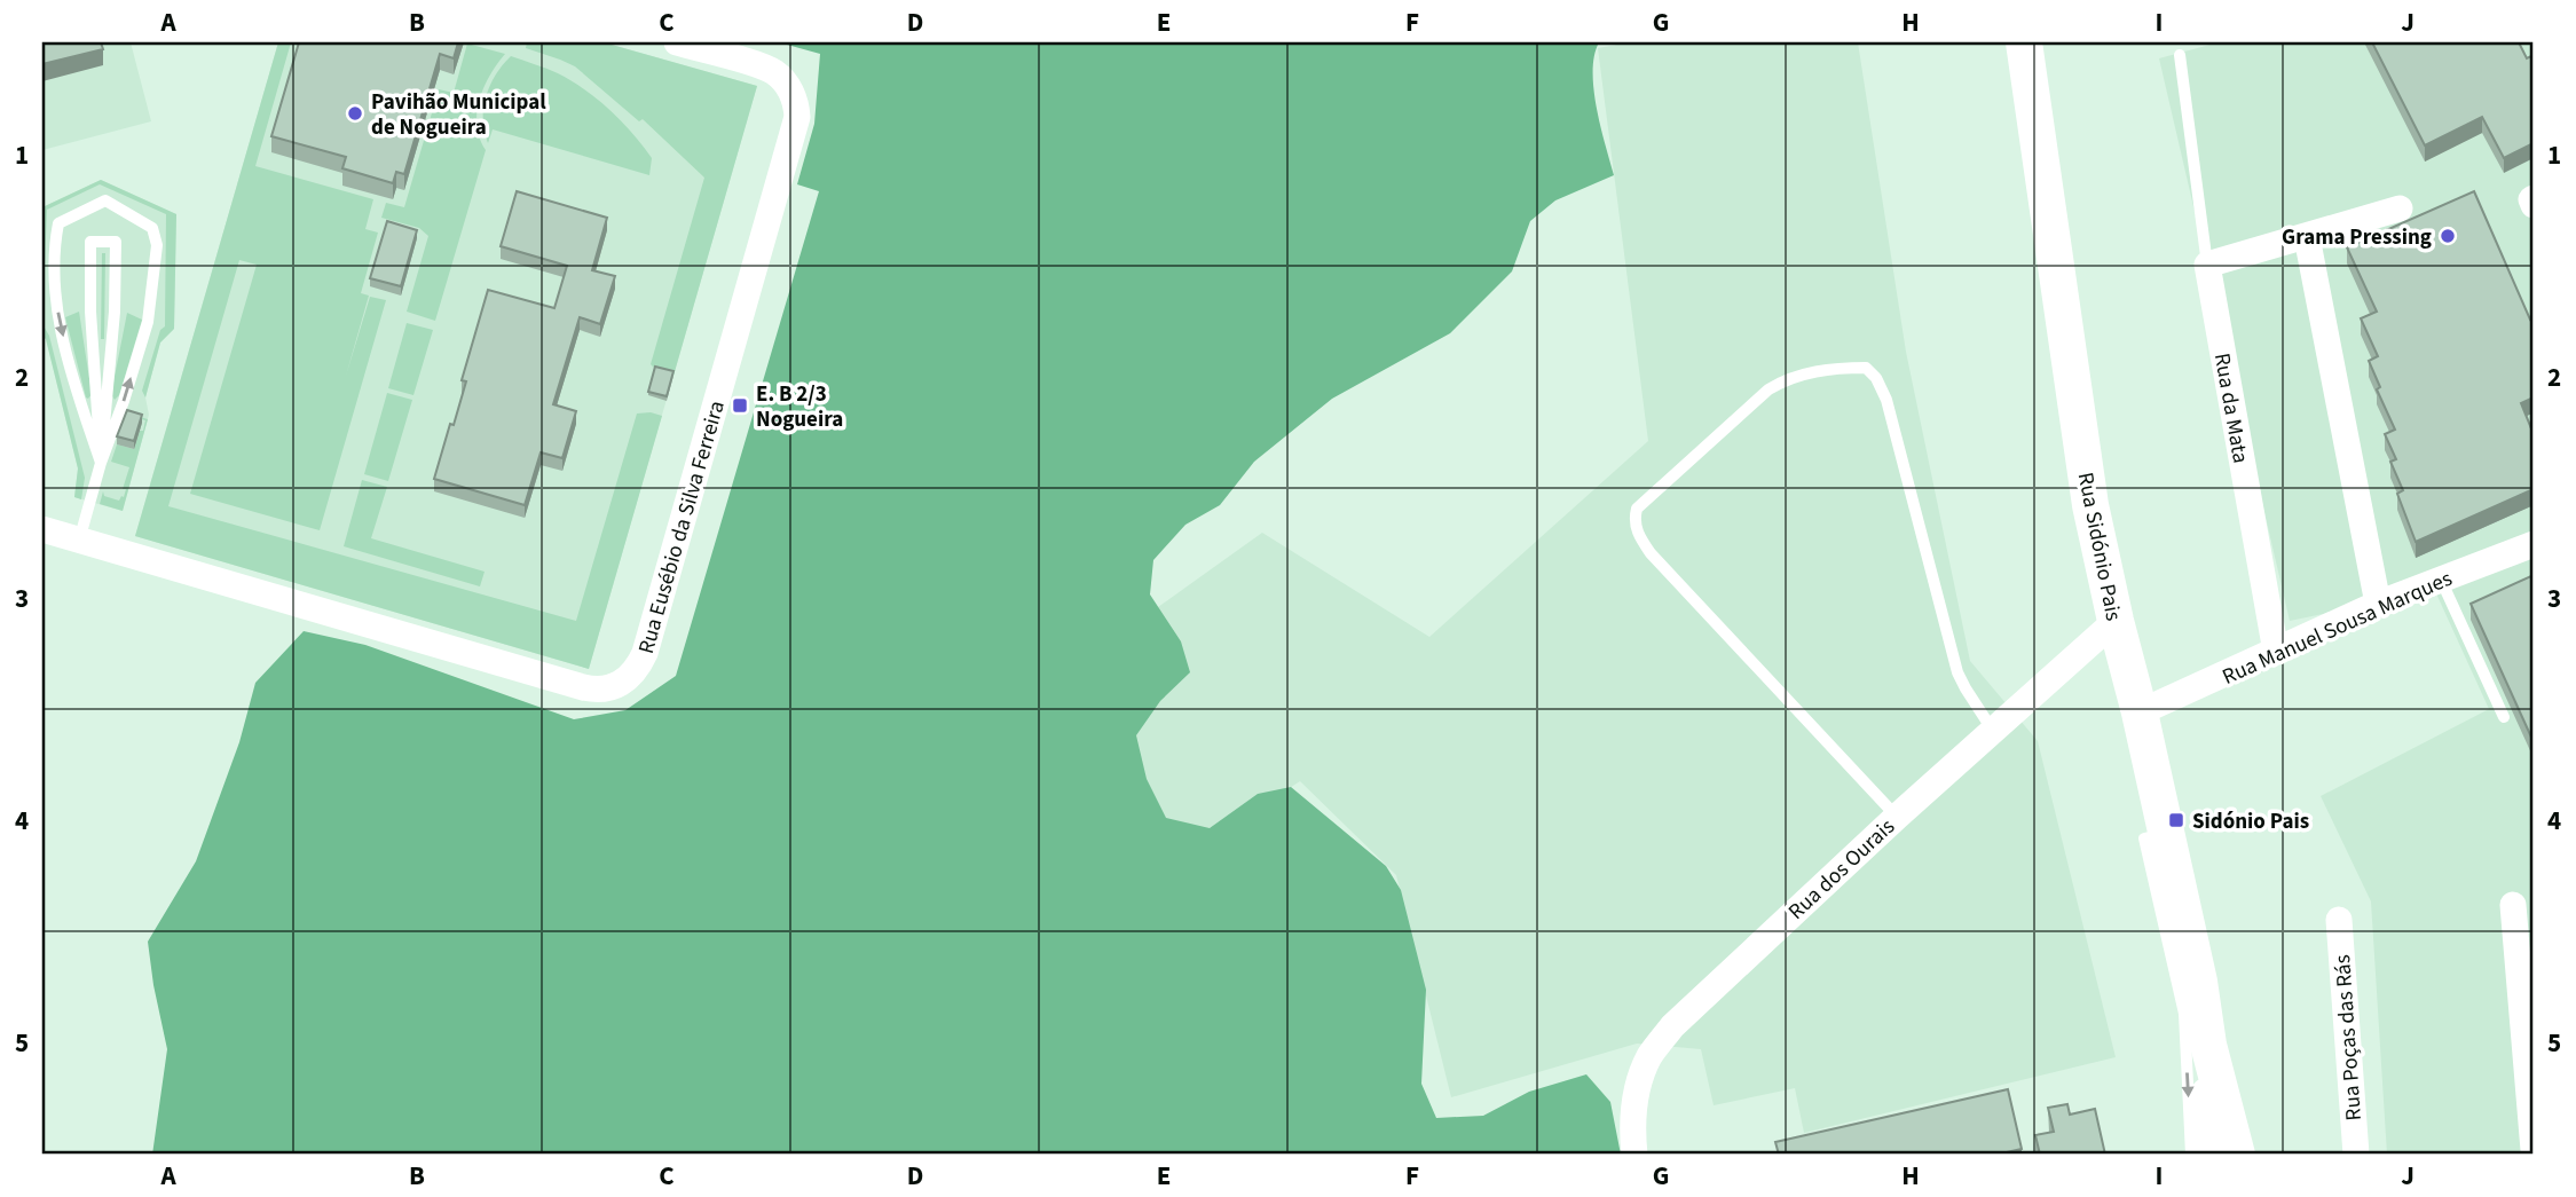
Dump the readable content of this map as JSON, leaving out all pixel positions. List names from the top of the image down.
{
  "streets": {
    "main road": ["Rua Sidónio Pais"],
    "street": [
      "Rua da Mata",
      "Rua Eusébio da Silva Ferreira",
      "Rua Manuel Sousa Marques",
      "Rua dos Ourais",
      "Rua Poças das Rás"
    ]
  },
  "crossings": [
    ["Rua da Mata", "Rua Manuel Sousa Marques"],
    ["Rua Sidónio Pais", "Rua Manuel Sousa Marques"],
    ["Rua Sidónio Pais", "Rua dos Ourais"]
  ],
  "places": {
    "other": ["Pavihão Municipal de Nogueira", "Grama Pressing"],
    "transit": ["E. B 2/3 Nogueira", "Sidónio Pais"]
  },
  "grid": {
    "columns": [
      "A",
      "B",
      "C",
      "D",
      "E",
      "F",
      "G",
      "H",
      "I",
      "J"
    ],
    "rows": [
      "1",
      "2",
      "3",
      "4",
      "5"
    ]
  }
}
